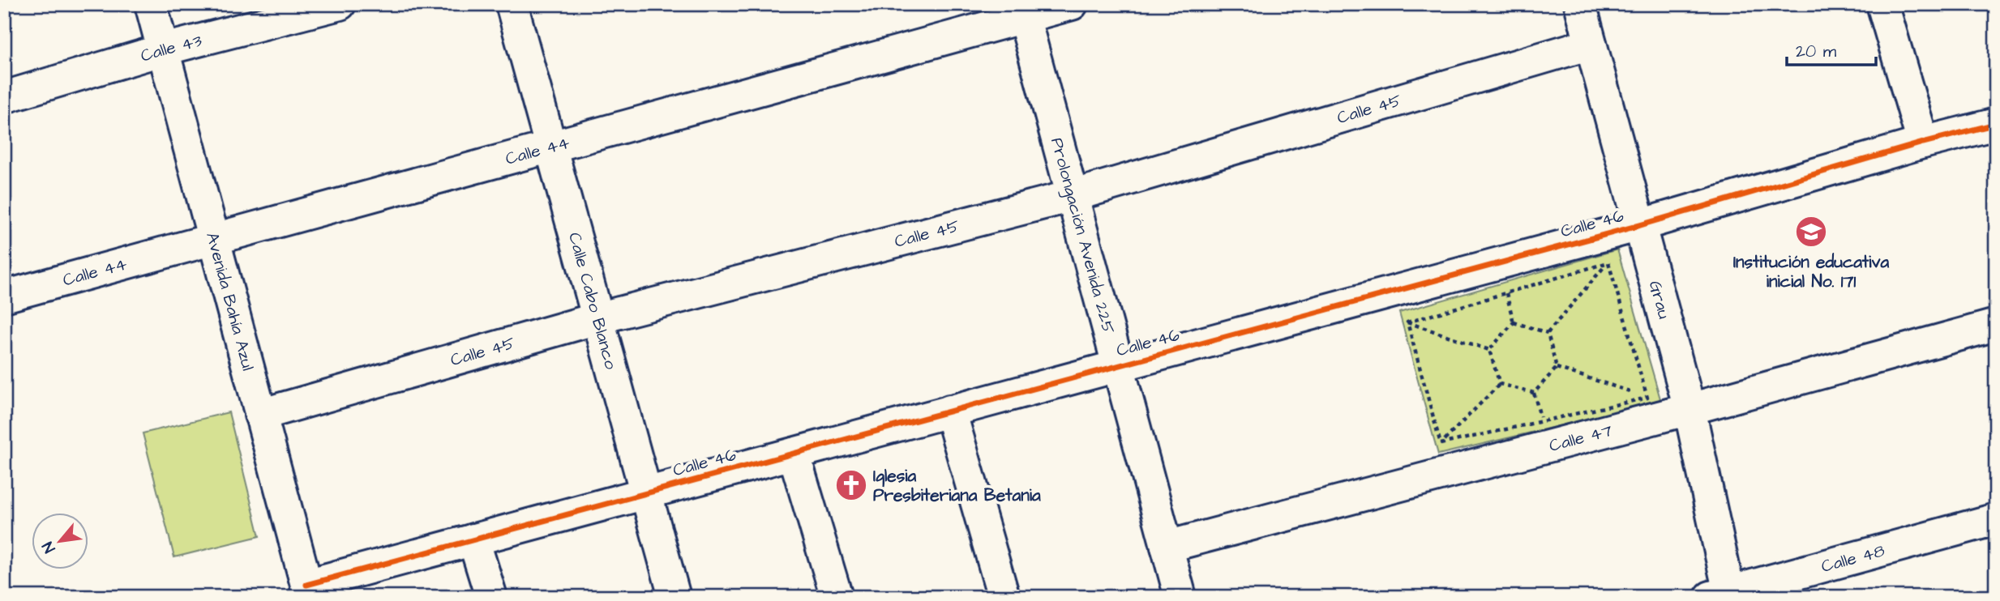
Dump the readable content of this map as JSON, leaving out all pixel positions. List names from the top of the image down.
{
  "streets": {
    "street": [
      "Calle 43",
      "Calle 45",
      "Calle 44",
      "Calle 46",
      "Prolongación Avenida 225",
      "Grau",
      "Avenida Bahía Azul",
      "Calle Cabo Blanco",
      "Calle 47",
      "Calle 48"
    ]
  },
  "crossings": [
    ["Calle 43", "Avenida Bahía Azul"],
    ["Calle 45", "Prolongación Avenida 225"],
    ["Calle 45", "Grau"],
    ["Calle 45", "Avenida Bahía Azul"],
    ["Calle 45", "Calle Cabo Blanco"],
    ["Calle 44", "Prolongación Avenida 225"],
    ["Calle 44", "Avenida Bahía Azul"],
    ["Calle 44", "Calle Cabo Blanco"],
    ["Calle 46", "Prolongación Avenida 225"],
    ["Calle 46", "Grau"],
    ["Calle 46", "Avenida Bahía Azul"],
    ["Calle 46", "Calle Cabo Blanco"],
    ["Prolongación Avenida 225", "Calle 47"],
    ["Grau", "Calle 47"],
    ["Grau", "Calle 48"]
  ],
  "places": {
    "school or university": ["Institución educativa inicial No. 171"],
    "church": ["Iglesia Presbiteriana Betania"]
  },
  "scale_bar": "20 m",
  "north": "bottom left"
}
